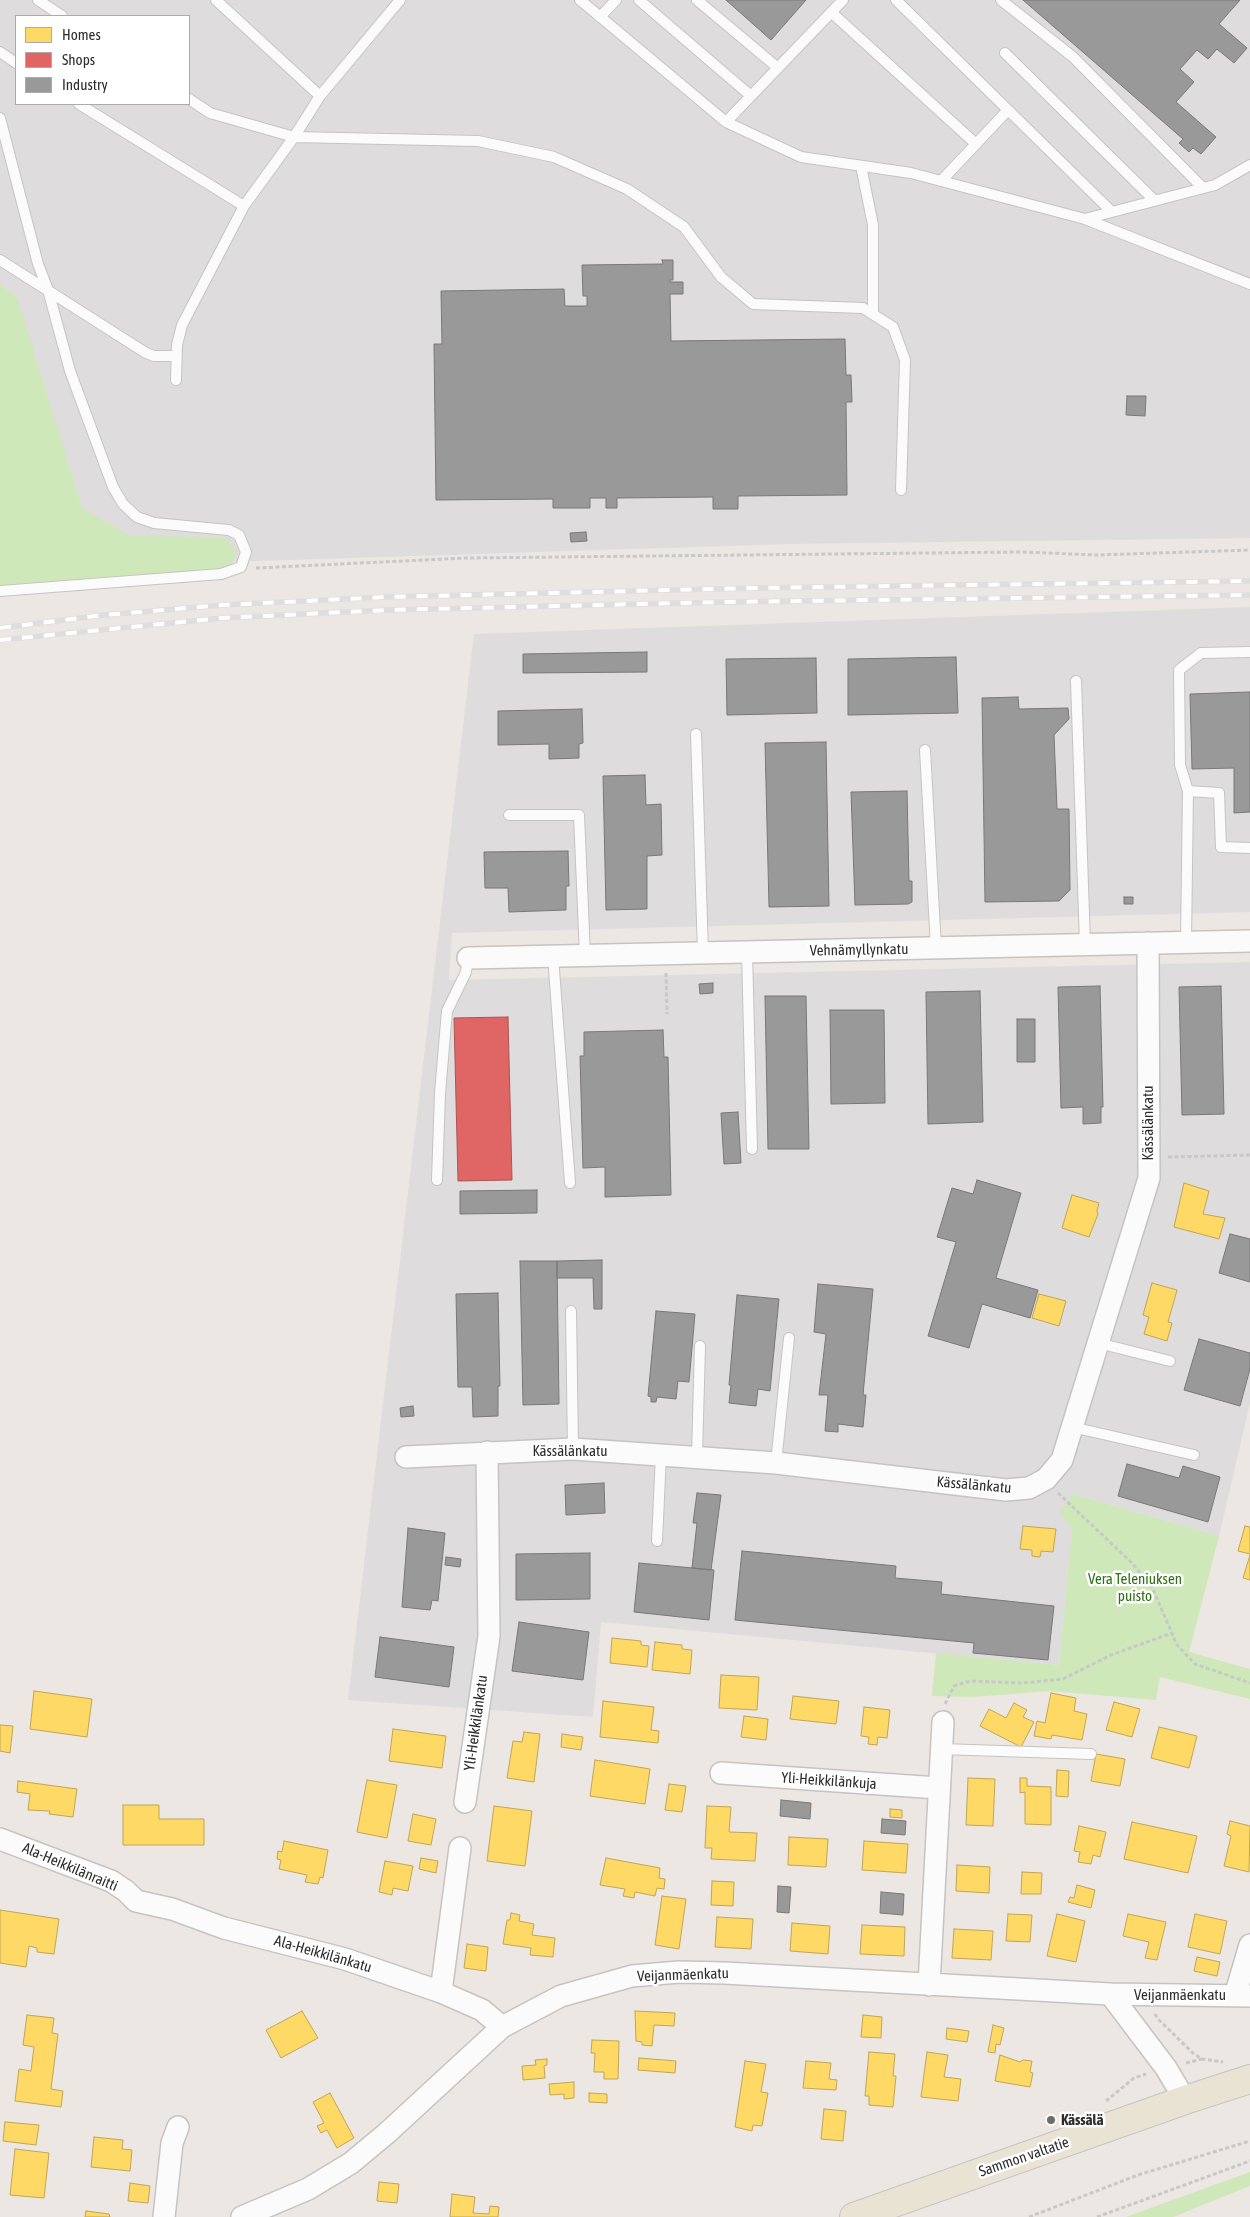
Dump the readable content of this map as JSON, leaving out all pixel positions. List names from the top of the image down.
{
  "streets": {
    "main road": ["Sammon valtatie"],
    "street": [
      "Vehnämyllynkatu",
      "Kässälänkatu",
      "Yli-Heikkilänkatu",
      "Yli-Heikkilänkuja",
      "Ala-Heikkilänraitti",
      "Ala-Heikkilänkatu",
      "Veijanmäenkatu"
    ]
  },
  "crossings": [
    ["Vehnämyllynkatu", "Kässälänkatu"],
    ["Kässälänkatu", "Yli-Heikkilänkatu"],
    ["Ala-Heikkilänraitti", "Ala-Heikkilänkatu"],
    ["Ala-Heikkilänkatu", "Veijanmäenkatu"],
    ["Veijanmäenkatu", "Sammon valtatie"]
  ],
  "parks": ["Vera Teleniuksen puisto"],
  "places": ["Kässälä"],
  "legend": ["Homes", "Shops", "Industry"]
}
